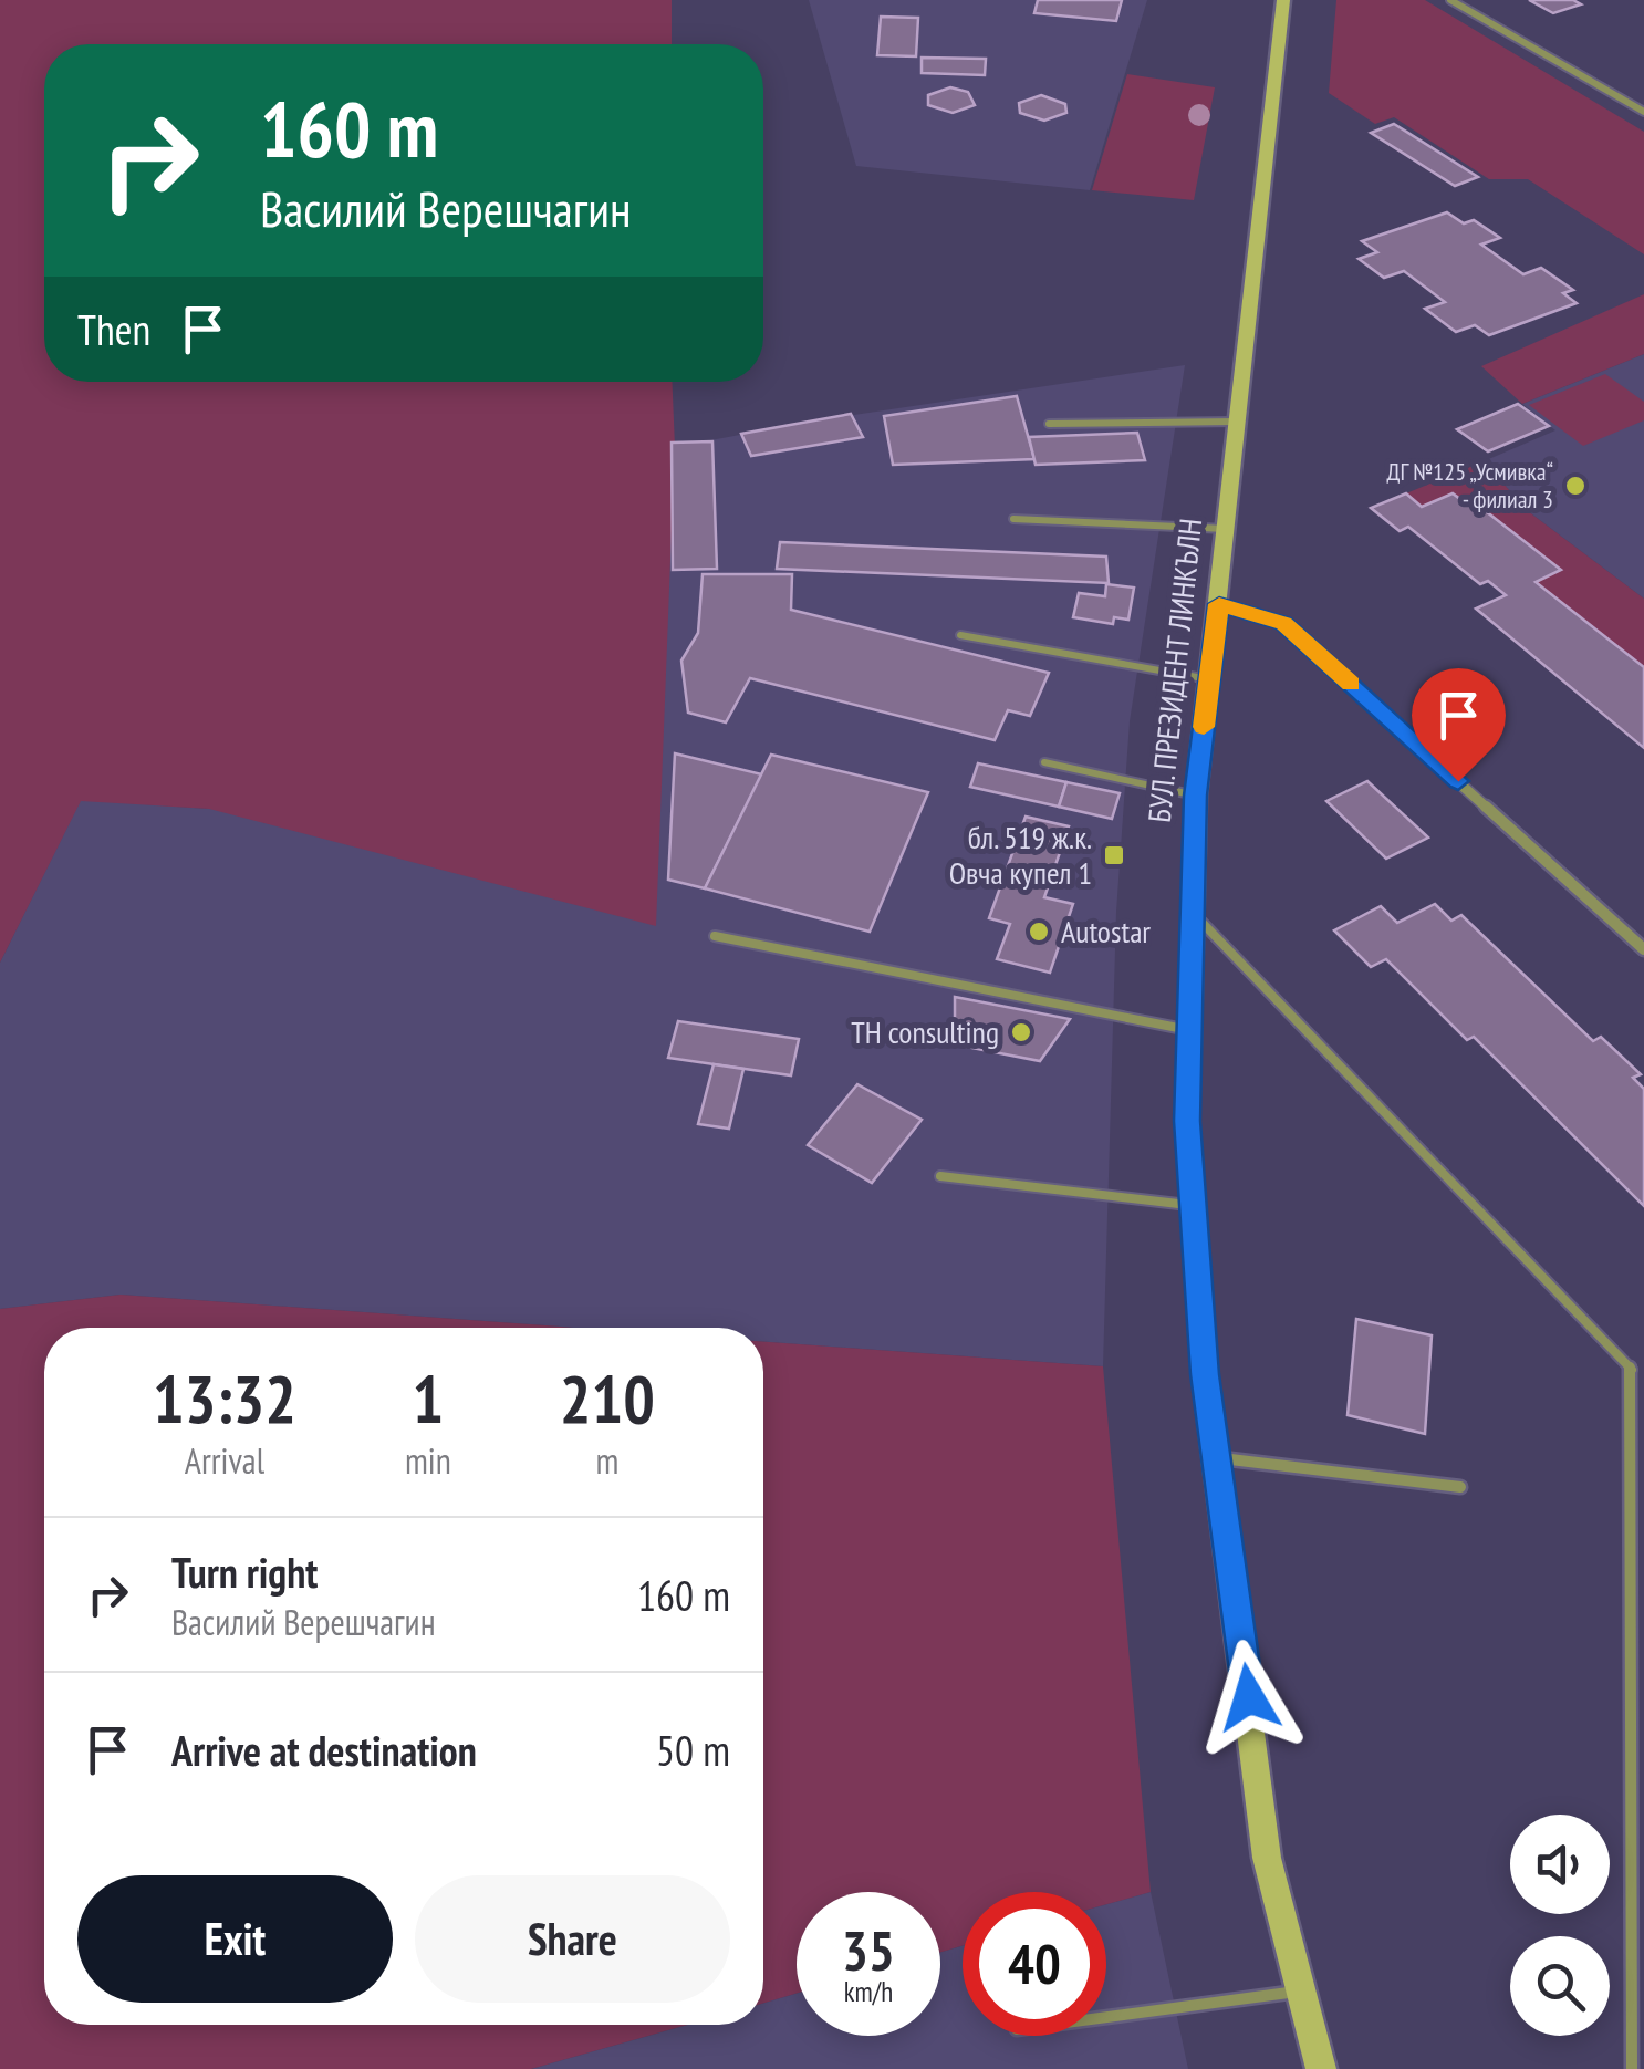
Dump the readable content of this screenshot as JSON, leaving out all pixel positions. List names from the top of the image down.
{
  "streets": {
    "street": ["БУЛ. ПРЕЗИДЕНТ ЛИНКЪЛН"]
  },
  "places": {
    "other": ["ДГ №125 „Усмивка“ - филиал 3", "Autostar", "TH consulting"],
    "transit": ["бл. 519 ж.к. Овча купел 1"]
  },
  "page": {
    "turn": ["160 m", "Василий Верешчагин"],
    "then": "Then",
    "eta": [
      "13:32",
      "Arrival",
      "1",
      "min",
      "210",
      "m"
    ],
    "list": [
      {
        "name": "Turn right",
        "note": "Василий Верешчагин",
        "value": "160 m"
      },
      {
        "name": "Arrive at destination",
        "value": "50 m"
      }
    ],
    "buttons": ["Exit", "Share"],
    "speed": "35 km/h",
    "limit": "40"
  }
}
